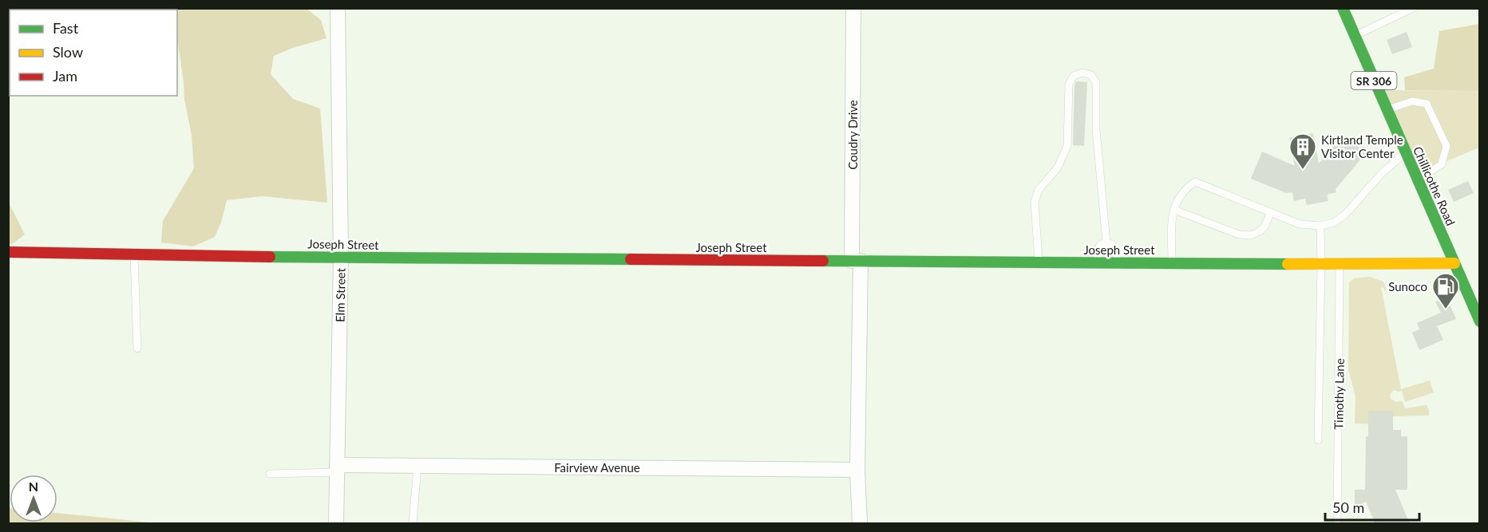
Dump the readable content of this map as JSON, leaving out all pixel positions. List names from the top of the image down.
{
  "streets": {
    "street": [
      "SR 306",
      "Coudry Drive",
      "Chillicothe Road",
      "Joseph Street",
      "Elm Street",
      "Fairview Avenue"
    ],
    "lane": ["Timothy Lane"]
  },
  "crossings": [
    ["Coudry Drive", "Joseph Street"],
    ["Coudry Drive", "Fairview Avenue"],
    ["Chillicothe Road", "Joseph Street"],
    ["Joseph Street", "Elm Street"],
    ["Joseph Street", "Timothy Lane"],
    ["Elm Street", "Fairview Avenue"]
  ],
  "places": {
    "building": ["Kirtland Temple Visitor Center"],
    "fuel station": ["Sunoco"]
  },
  "legend": ["Fast", "Slow", "Jam"],
  "scale_bar": "50 m",
  "north": "top"
}
